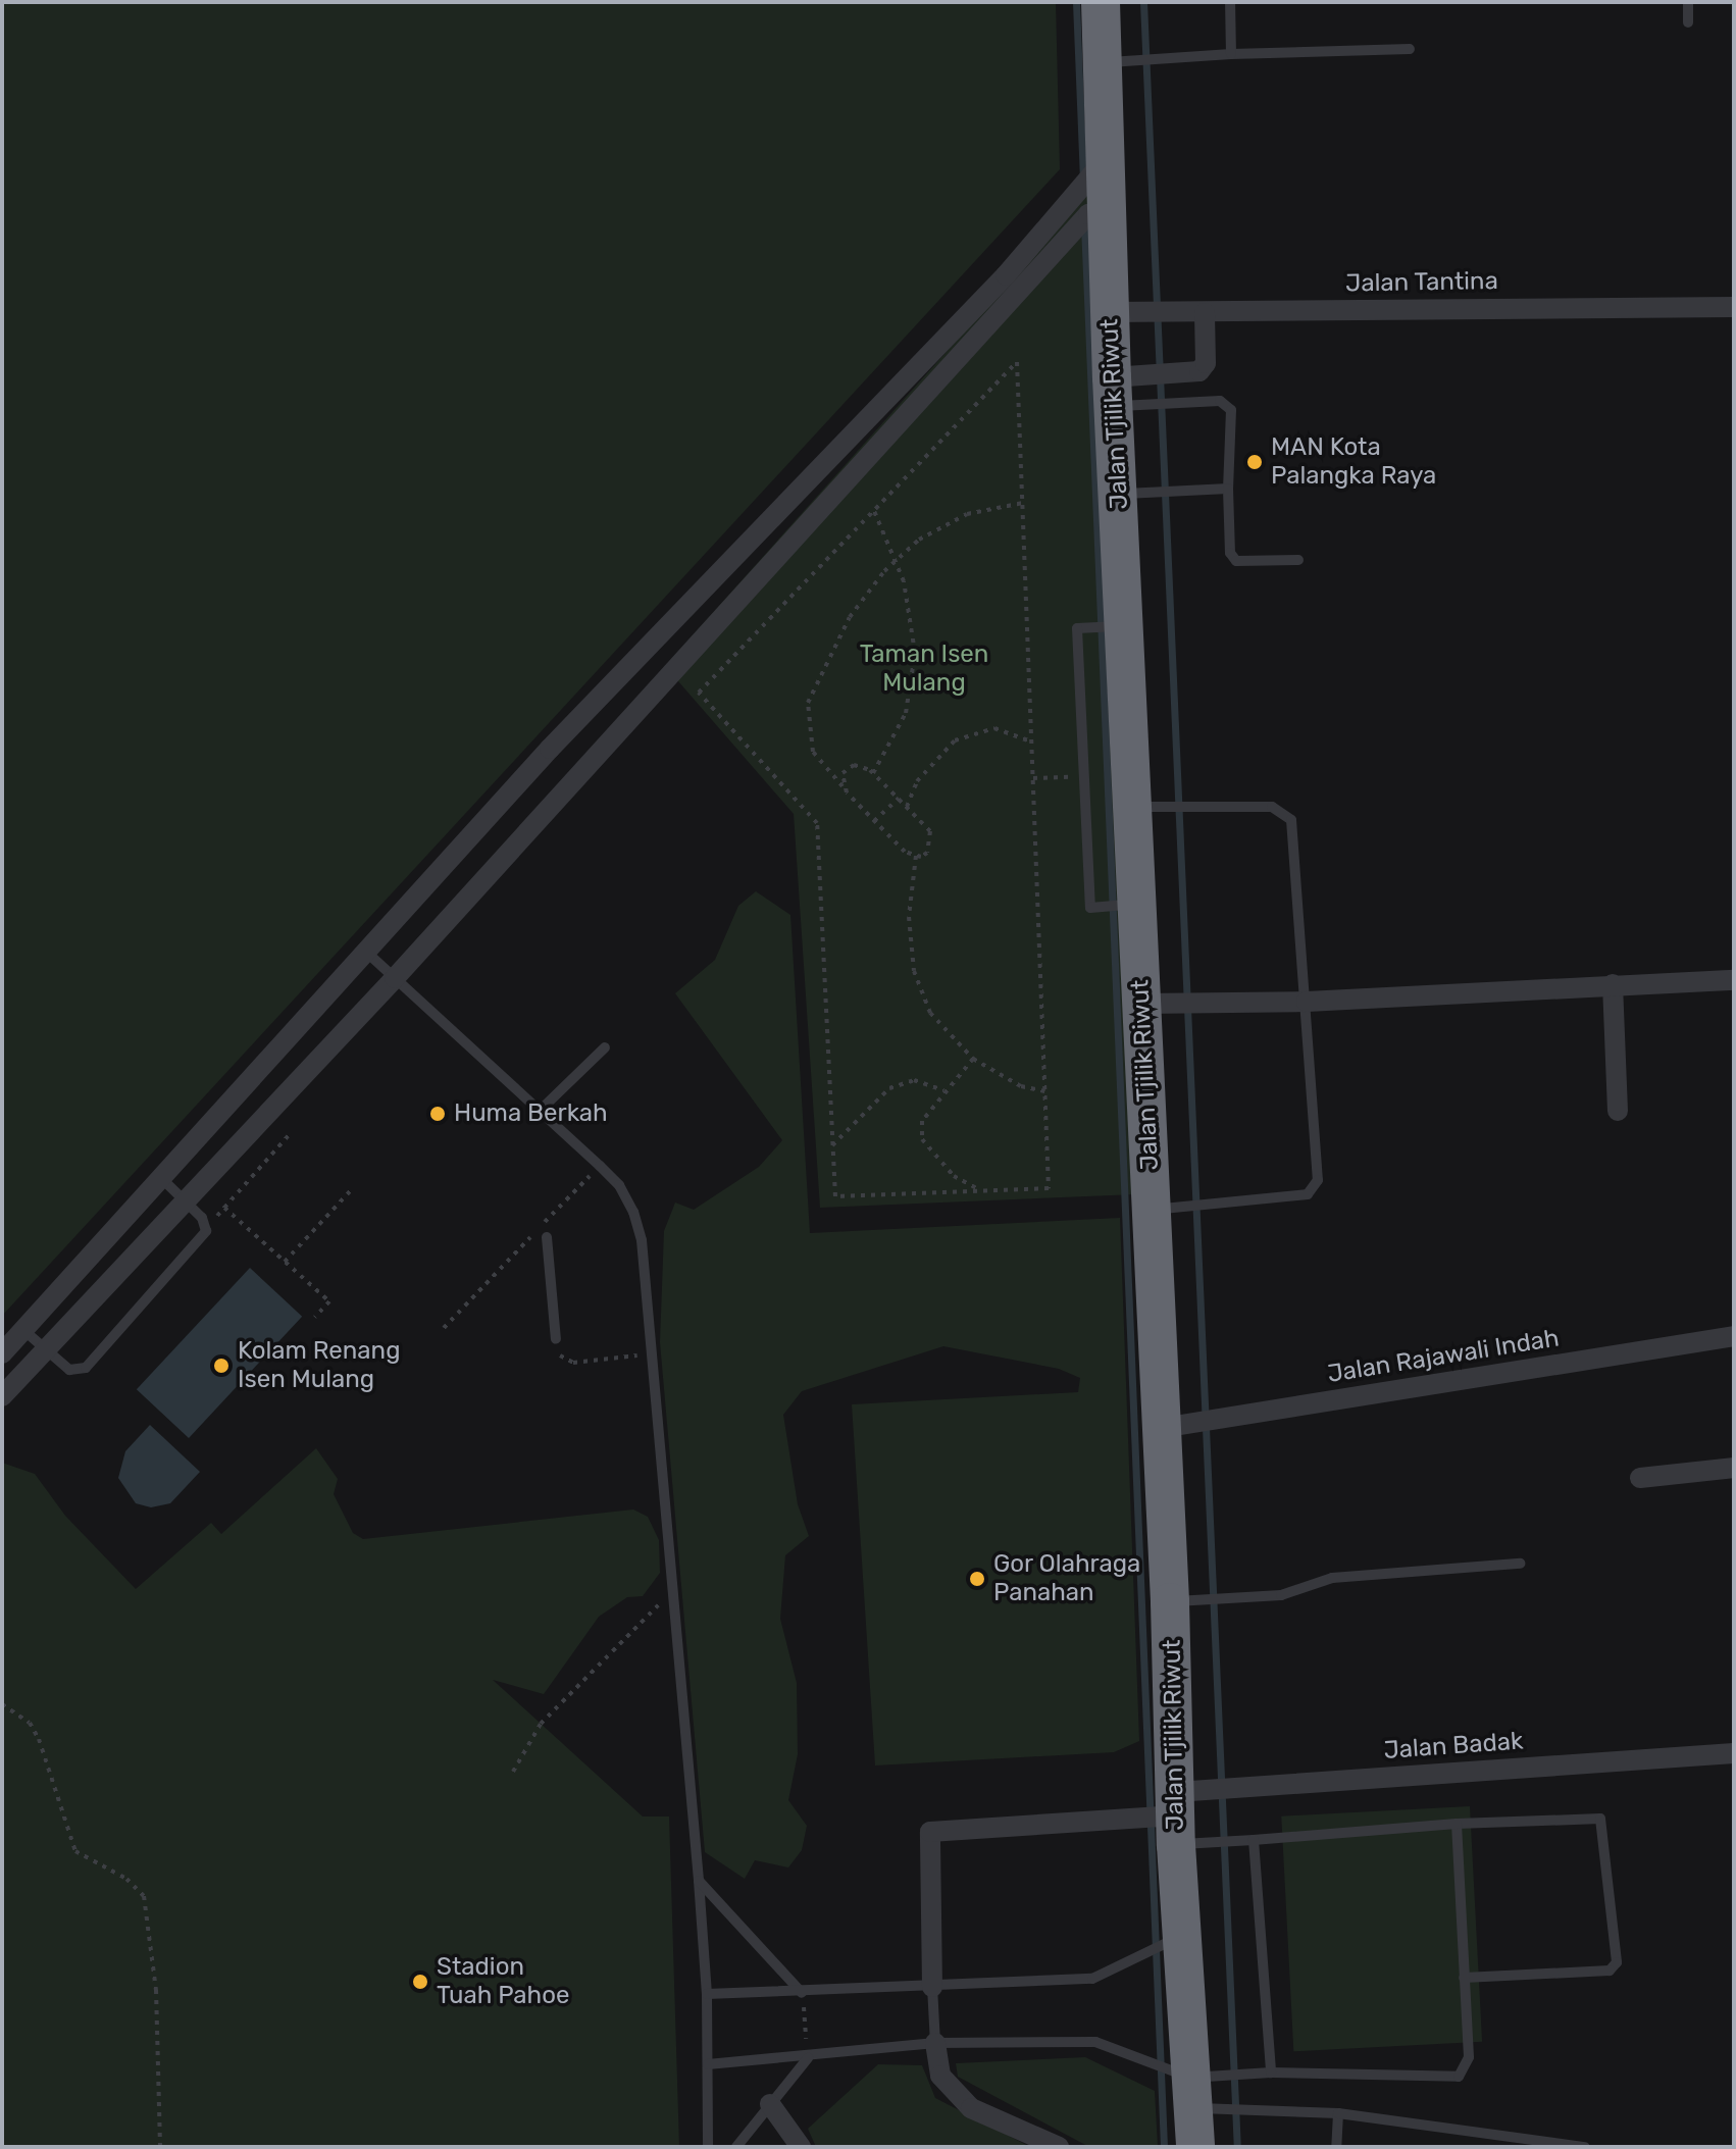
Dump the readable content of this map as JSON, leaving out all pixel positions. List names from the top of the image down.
{
  "streets": {
    "highway": ["Jalan Tjilik Riwut"],
    "street": ["Jalan Tantina", "Jalan Rajawali Indah", "Jalan Badak"]
  },
  "crossings": [
    ["Jalan Tantina", "Jalan Tjilik Riwut"],
    ["Jalan Tjilik Riwut", "Jalan Rajawali Indah"],
    ["Jalan Tjilik Riwut", "Jalan Badak"]
  ],
  "parks": ["Taman Isen Mulang"],
  "places": [
    "MAN Kota Palangka Raya",
    "Huma Berkah",
    "Kolam Renang Isen Mulang",
    "Gor Olahraga Panahan",
    "Stadion Tuah Pahoe"
  ]
}
